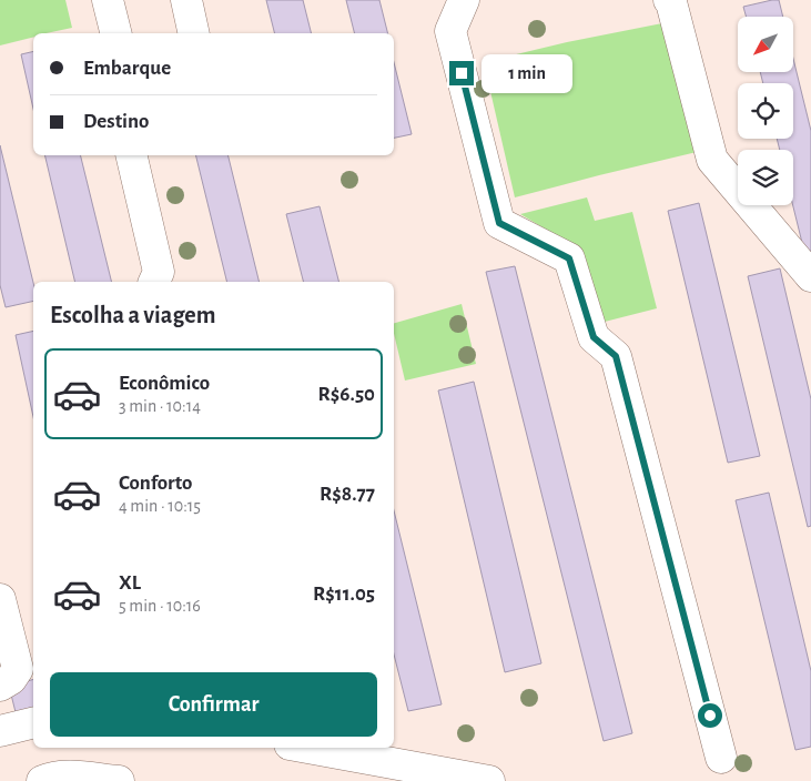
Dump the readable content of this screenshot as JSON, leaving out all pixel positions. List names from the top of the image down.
{
  "north": "bottom left",
  "page": {
    "banner": ["Embarque", "Destino"],
    "bubble": "1 min",
    "heading": "Escolha a viagem",
    "list": [
      {
        "name": "Econômico",
        "note": "3 min · 10:14",
        "value": "R$6.50"
      },
      {
        "name": "Conforto",
        "note": "4 min · 10:15",
        "value": "R$8.77"
      },
      {
        "name": "XL",
        "note": "5 min · 10:16",
        "value": "R$11.05"
      }
    ],
    "buttons": "Confirmar"
  }
}
